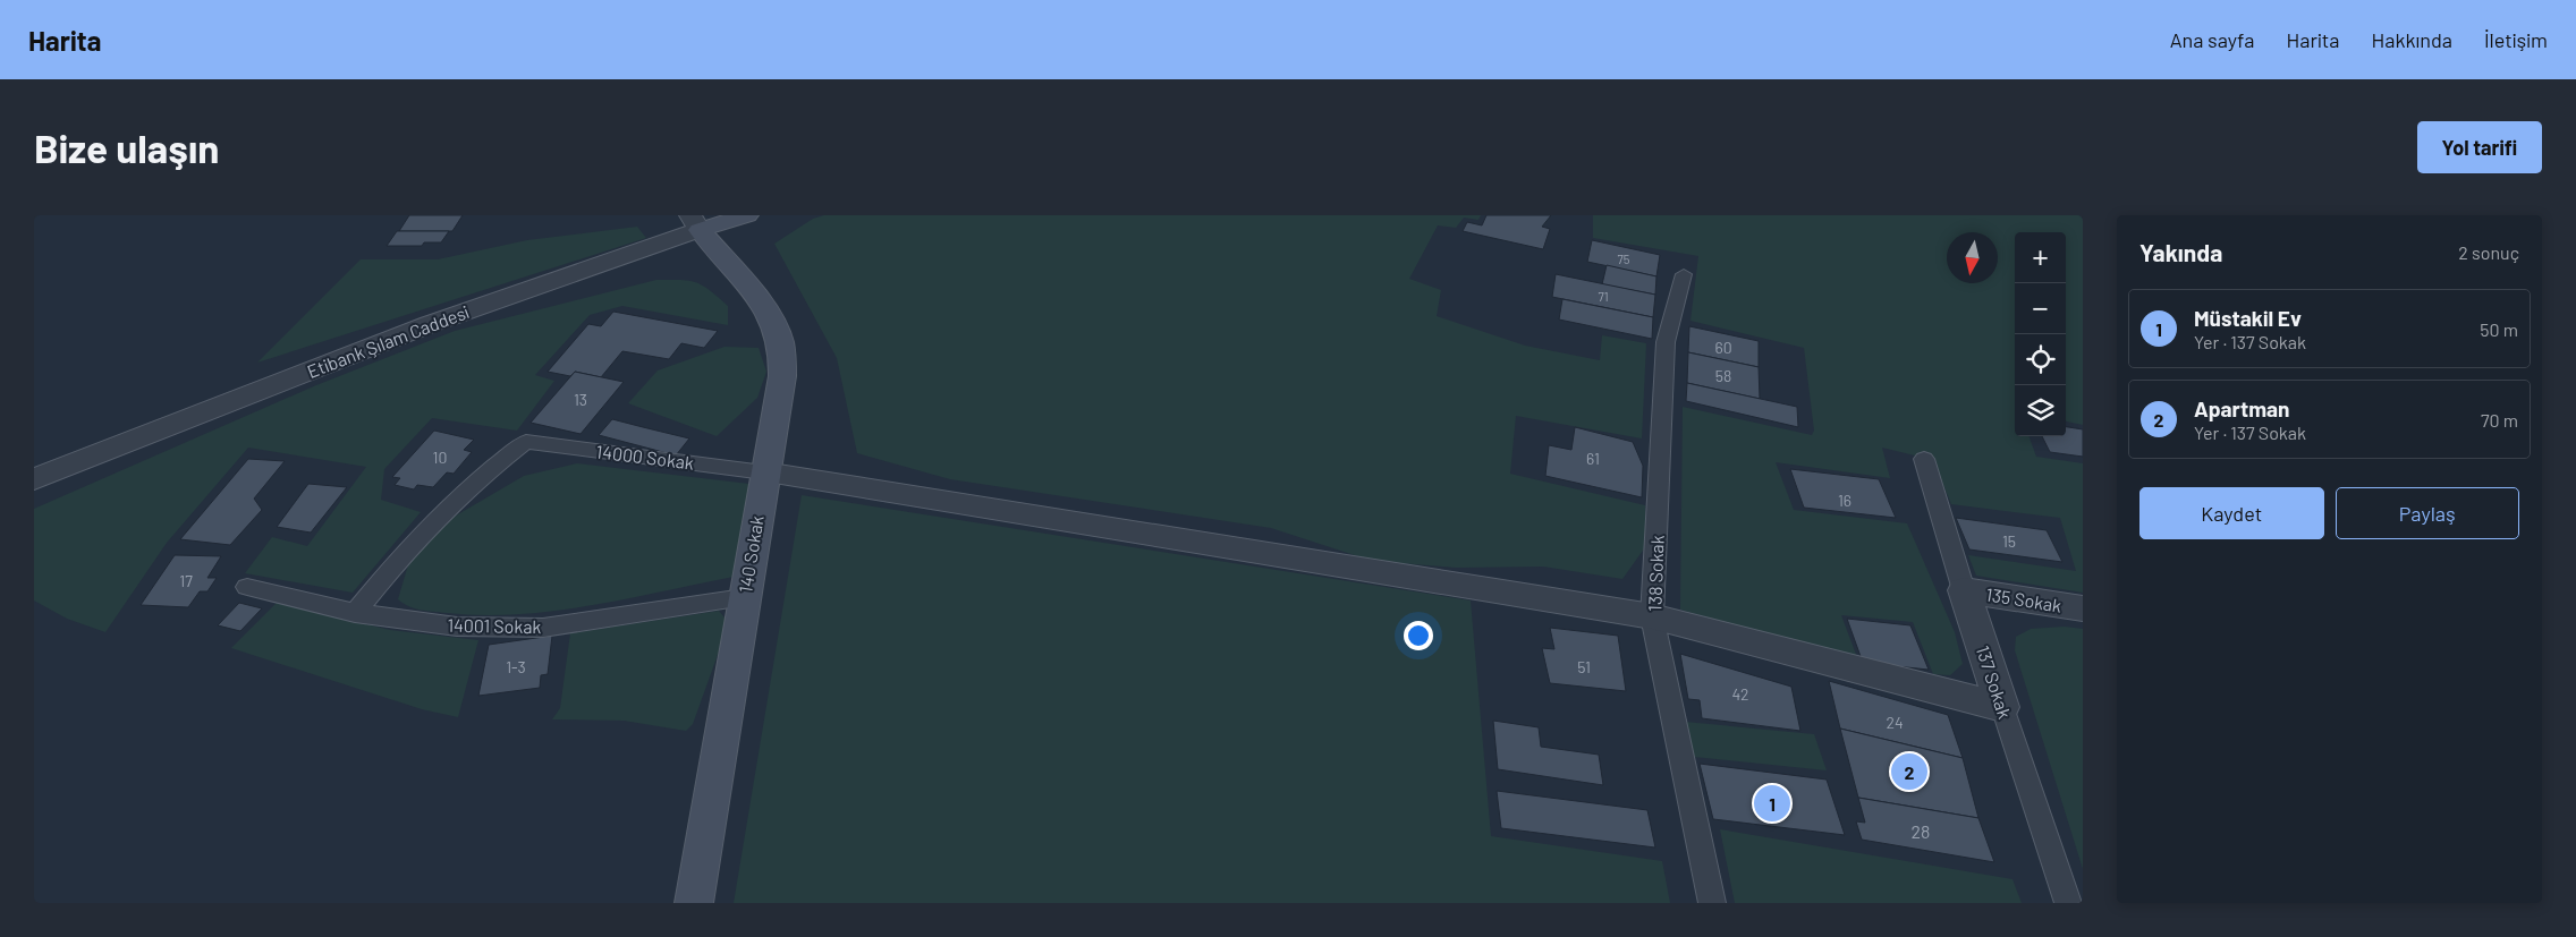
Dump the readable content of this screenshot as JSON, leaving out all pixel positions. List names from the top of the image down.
{
  "streets": {
    "main road": ["Etibank Şılam Caddesi", "140 Sokak"],
    "street": ["135 Sokak", "137 Sokak"],
    "lane": ["14000 Sokak", "138 Sokak", "14001 Sokak"]
  },
  "crossings": [
    ["Etibank Şılam Caddesi", "140 Sokak"],
    ["14000 Sokak", "140 Sokak"],
    ["14000 Sokak", "14001 Sokak"],
    ["140 Sokak", "14001 Sokak"],
    ["135 Sokak", "137 Sokak"]
  ],
  "house_numbers": [
    "75",
    "71",
    "60",
    "58",
    "13",
    "10",
    "61",
    "16",
    "15",
    "17",
    "1-3",
    "51",
    "42",
    "24",
    "28"
  ],
  "north": "bottom",
  "page": {
    "header": "Harita",
    "nav": [
      "Ana sayfa",
      "Harita",
      "Hakkında",
      "İletişim"
    ],
    "buttons": [
      "Yol tarifi",
      ["Kaydet", "Paylaş"]
    ],
    "title": "Bize ulaşın",
    "heading": ["Yakında", "2 sonuç"],
    "map_buttons": ["+", "−"],
    "list": [
      {
        "mark": "1",
        "name": "Müstakil Ev",
        "note": "Yer · 137 Sokak",
        "value": "50 m"
      },
      {
        "mark": "2",
        "name": "Apartman",
        "note": "Yer · 137 Sokak",
        "value": "70 m"
      }
    ],
    "pins": ["2", "1"]
  }
}
